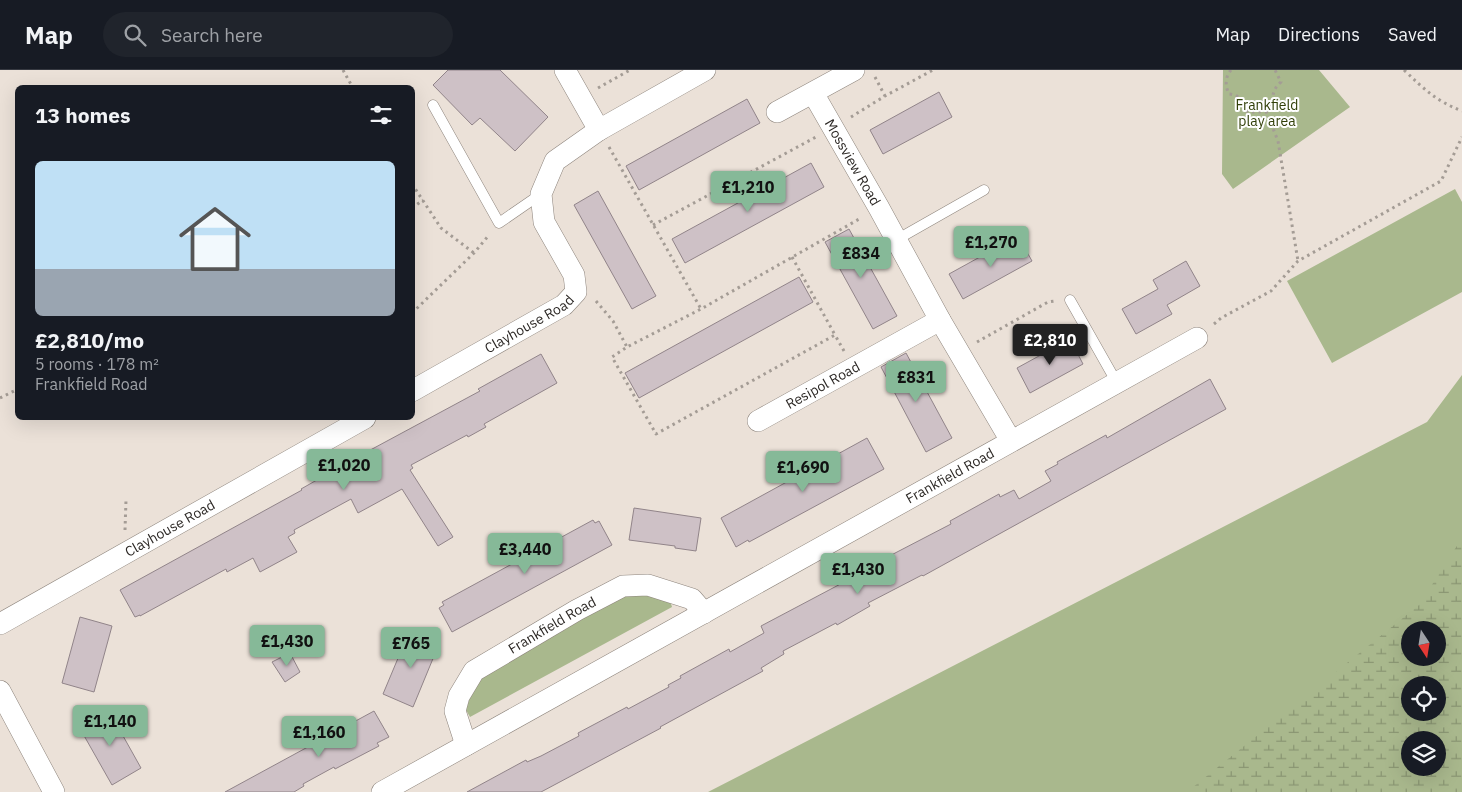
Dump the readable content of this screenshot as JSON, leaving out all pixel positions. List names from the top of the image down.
{
  "streets": {
    "street": [
      "Mossview Road",
      "Clayhouse Road",
      "Resipol Road",
      "Frankfield Road"
    ]
  },
  "crossings": [
    ["Mossview Road", "Resipol Road"],
    ["Mossview Road", "Frankfield Road"]
  ],
  "parks": ["Frankfield play area"],
  "north": "bottom",
  "page": {
    "header": "Map",
    "search": "Search here",
    "nav": ["Map", "Directions", "Saved"],
    "heading": "13 homes",
    "list": [
      {
        "name": "£2,810/mo",
        "note": "5 rooms · 178 m² · Frankfield Road"
      }
    ],
    "price": [
      "£1,210",
      "£1,270",
      "£834",
      "£2,810",
      "£831",
      "£1,020",
      "£1,690",
      "£3,440",
      "£1,430",
      "£1,430",
      "£765",
      "£1,140",
      "£1,160"
    ]
  }
}
